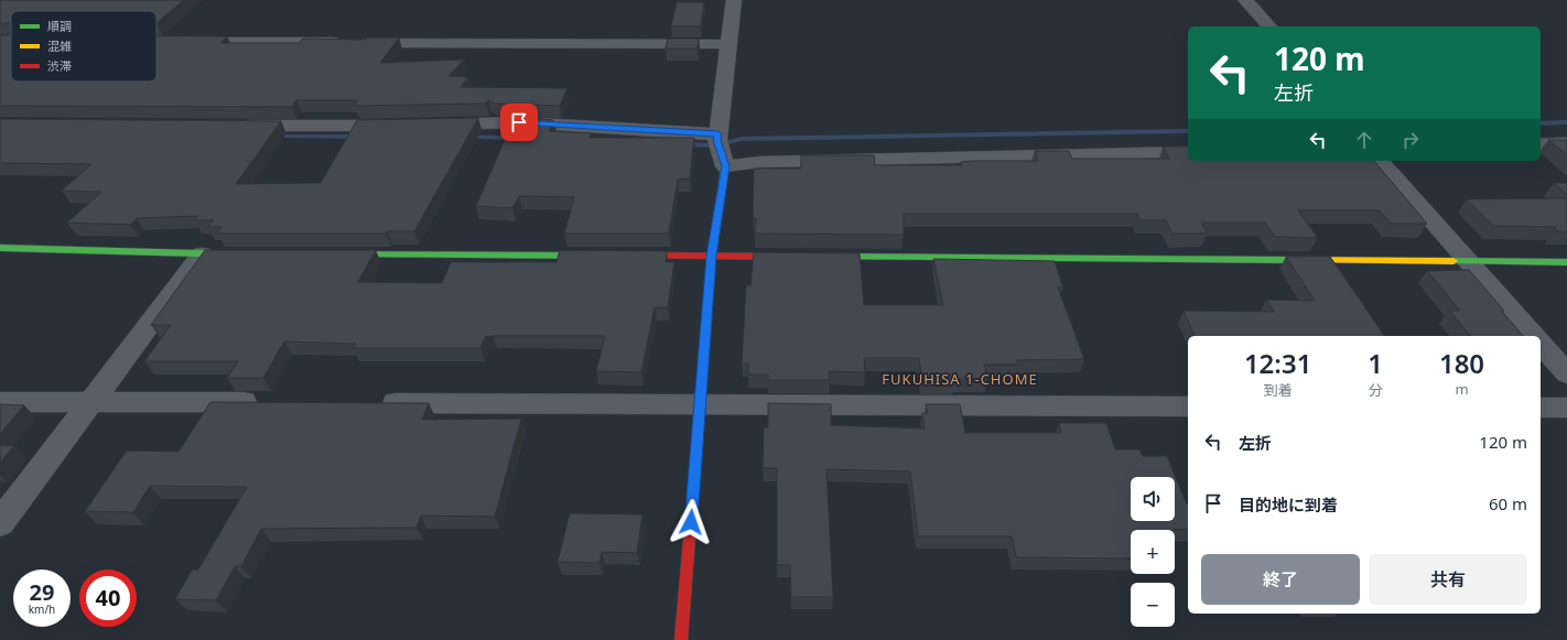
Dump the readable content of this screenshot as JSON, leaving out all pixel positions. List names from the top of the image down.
{
  "districts": ["FUKUHISA 1-CHOME"],
  "legend": ["順調", "混雑", "渋滞"],
  "page": {
    "turn": ["120 m", "左折"],
    "eta": [
      "12:31",
      "到着",
      "1",
      "分",
      "180",
      "m"
    ],
    "list": [
      {
        "name": "左折",
        "value": "120 m"
      },
      {
        "name": "目的地に到着",
        "value": "60 m"
      }
    ],
    "map_buttons": ["+", "−"],
    "buttons": ["終了", "共有"],
    "speed": "29 km/h",
    "limit": "40"
  }
}
